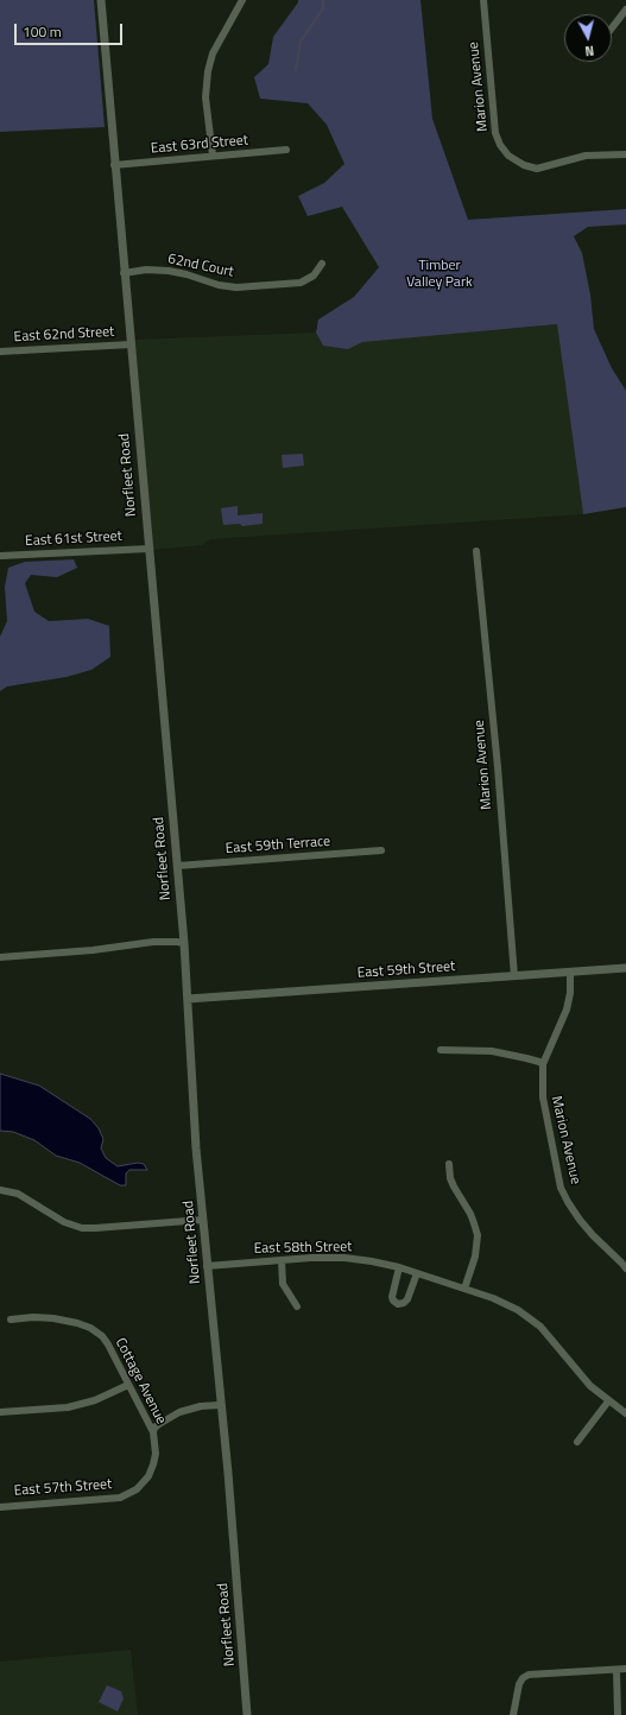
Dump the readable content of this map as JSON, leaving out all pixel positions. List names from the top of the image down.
{
  "streets": {
    "street": [
      "Marion Avenue",
      "East 63rd Street",
      "62nd Court",
      "East 62nd Street",
      "Norfleet Road",
      "East 61st Street",
      "East 59th Terrace",
      "East 59th Street",
      "East 58th Street",
      "Cottage Avenue",
      "East 57th Street"
    ]
  },
  "crossings": [
    ["Marion Avenue", "East 59th Street"],
    ["East 63rd Street", "Norfleet Road"],
    ["62nd Court", "Norfleet Road"],
    ["East 62nd Street", "Norfleet Road"],
    ["Norfleet Road", "East 61st Street"],
    ["Norfleet Road", "East 59th Terrace"],
    ["Norfleet Road", "East 59th Street"],
    ["Norfleet Road", "East 58th Street"],
    ["Cottage Avenue", "East 57th Street"]
  ],
  "parks": ["Timber Valley Park"],
  "scale_bar": "100 m",
  "north": "bottom"
}
